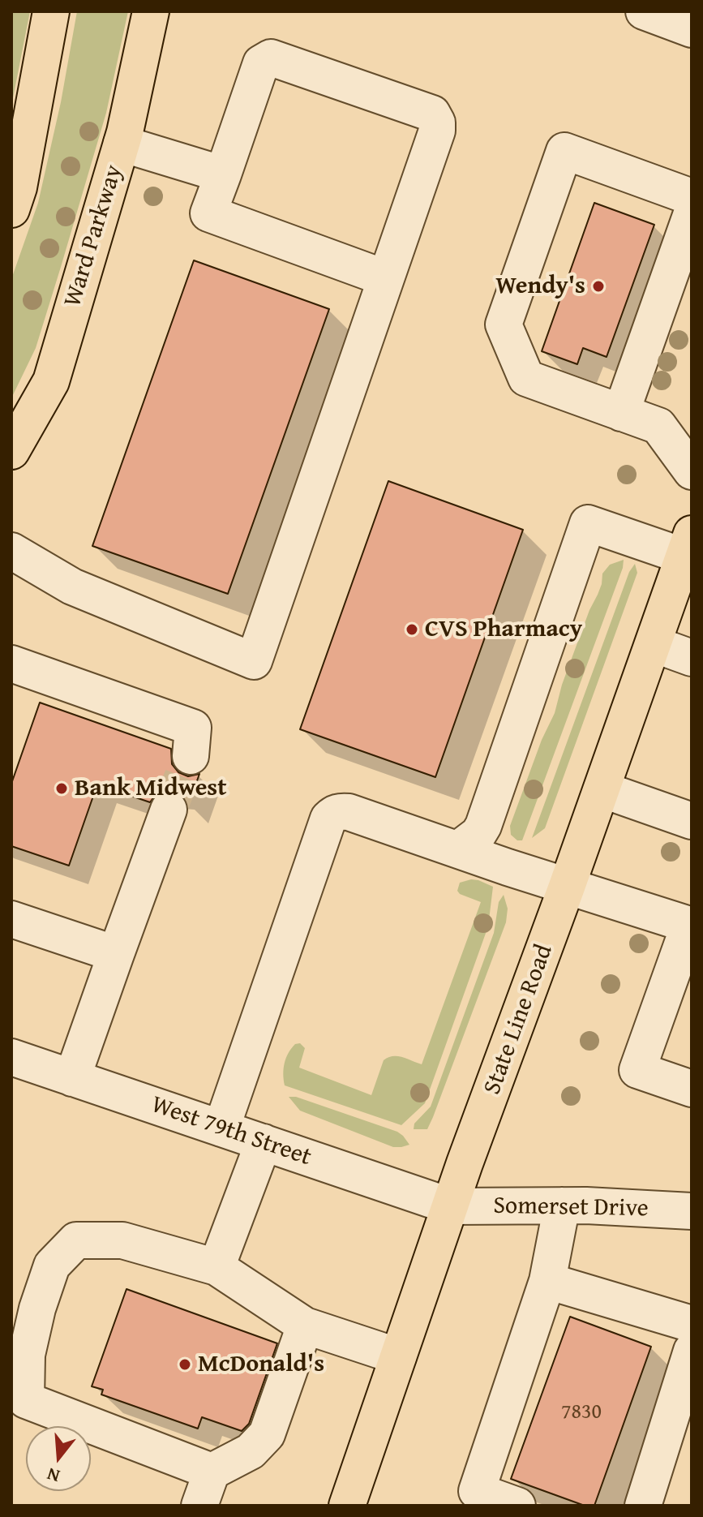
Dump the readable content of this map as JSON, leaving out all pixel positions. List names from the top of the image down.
{
  "streets": {
    "main road": ["Ward Parkway", "State Line Road"],
    "street": ["West 79th Street", "Somerset Drive"]
  },
  "crossings": [
    ["State Line Road", "West 79th Street"],
    ["State Line Road", "Somerset Drive"],
    ["West 79th Street", "Somerset Drive"]
  ],
  "places": [
    "Wendy's",
    "CVS Pharmacy",
    "Bank Midwest",
    "McDonald's"
  ],
  "house_numbers": ["7830"],
  "north": "bottom"
}
